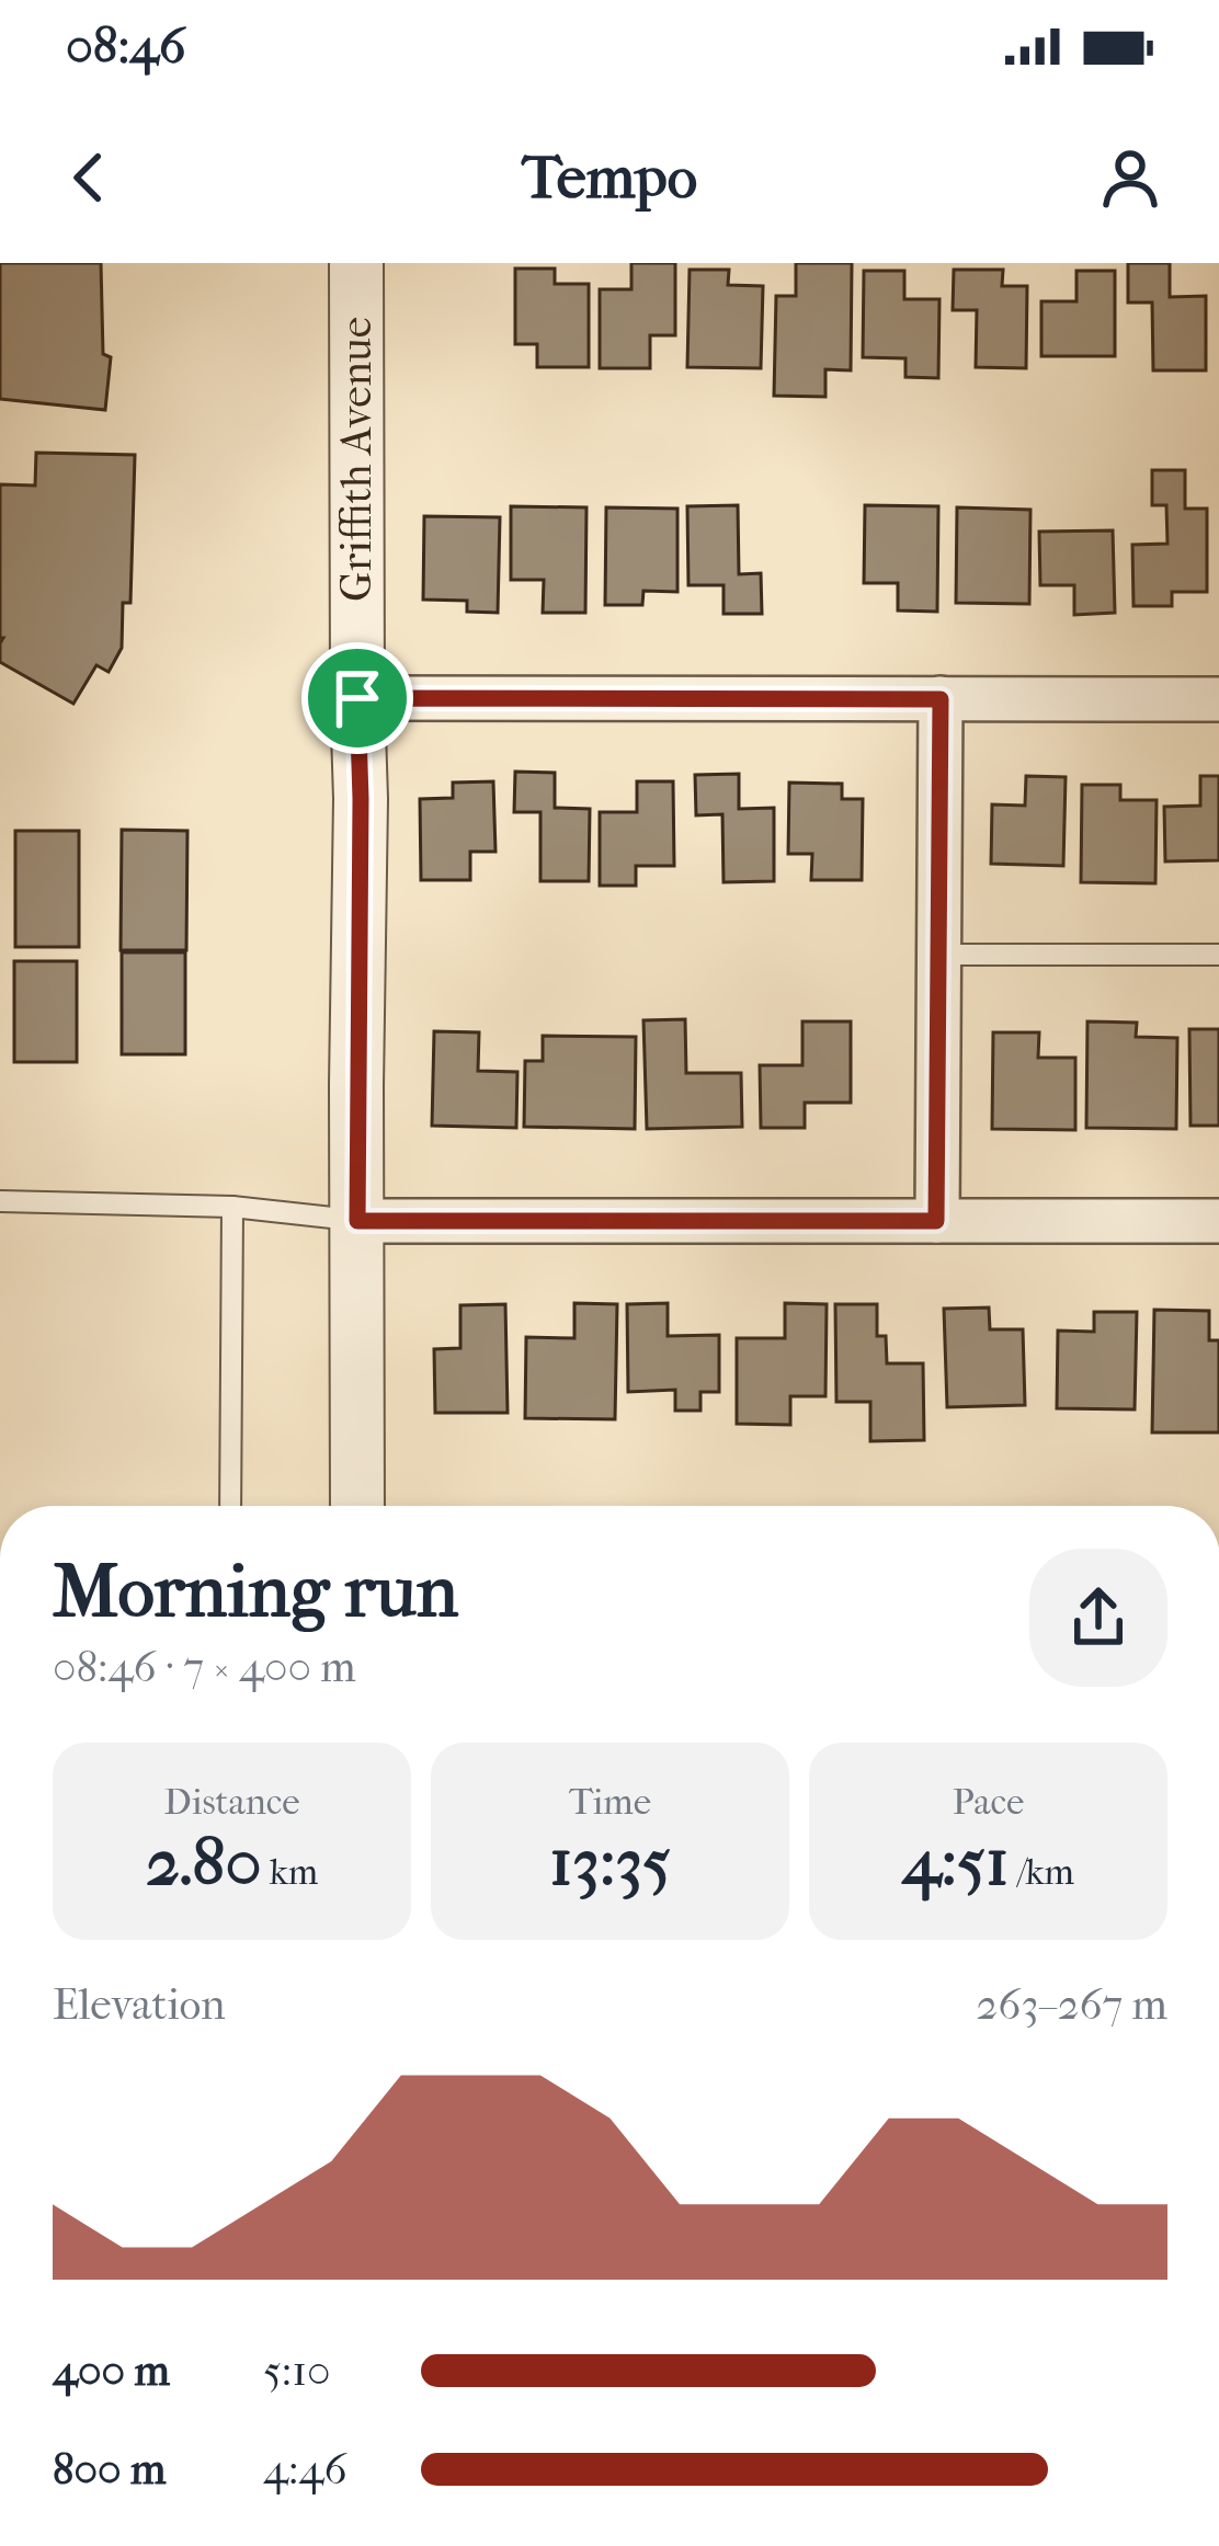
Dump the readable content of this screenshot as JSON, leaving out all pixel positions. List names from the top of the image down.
{
  "streets": {
    "street": ["Griffith Avenue"]
  },
  "page": {
    "status": "08:46",
    "header": "Tempo",
    "heading": ["Morning run", "08:46 · 7 × 400 m"],
    "stats": [
      ["Distance", "2.80 km"],
      ["Time", "13:35"],
      ["Pace", "4:51 /km"]
    ],
    "chart": ["Elevation", "263–267 m"],
    "list": [
      {
        "name": "400 m",
        "note": "5:10"
      },
      {
        "name": "800 m",
        "note": "4:46"
      }
    ]
  }
}
